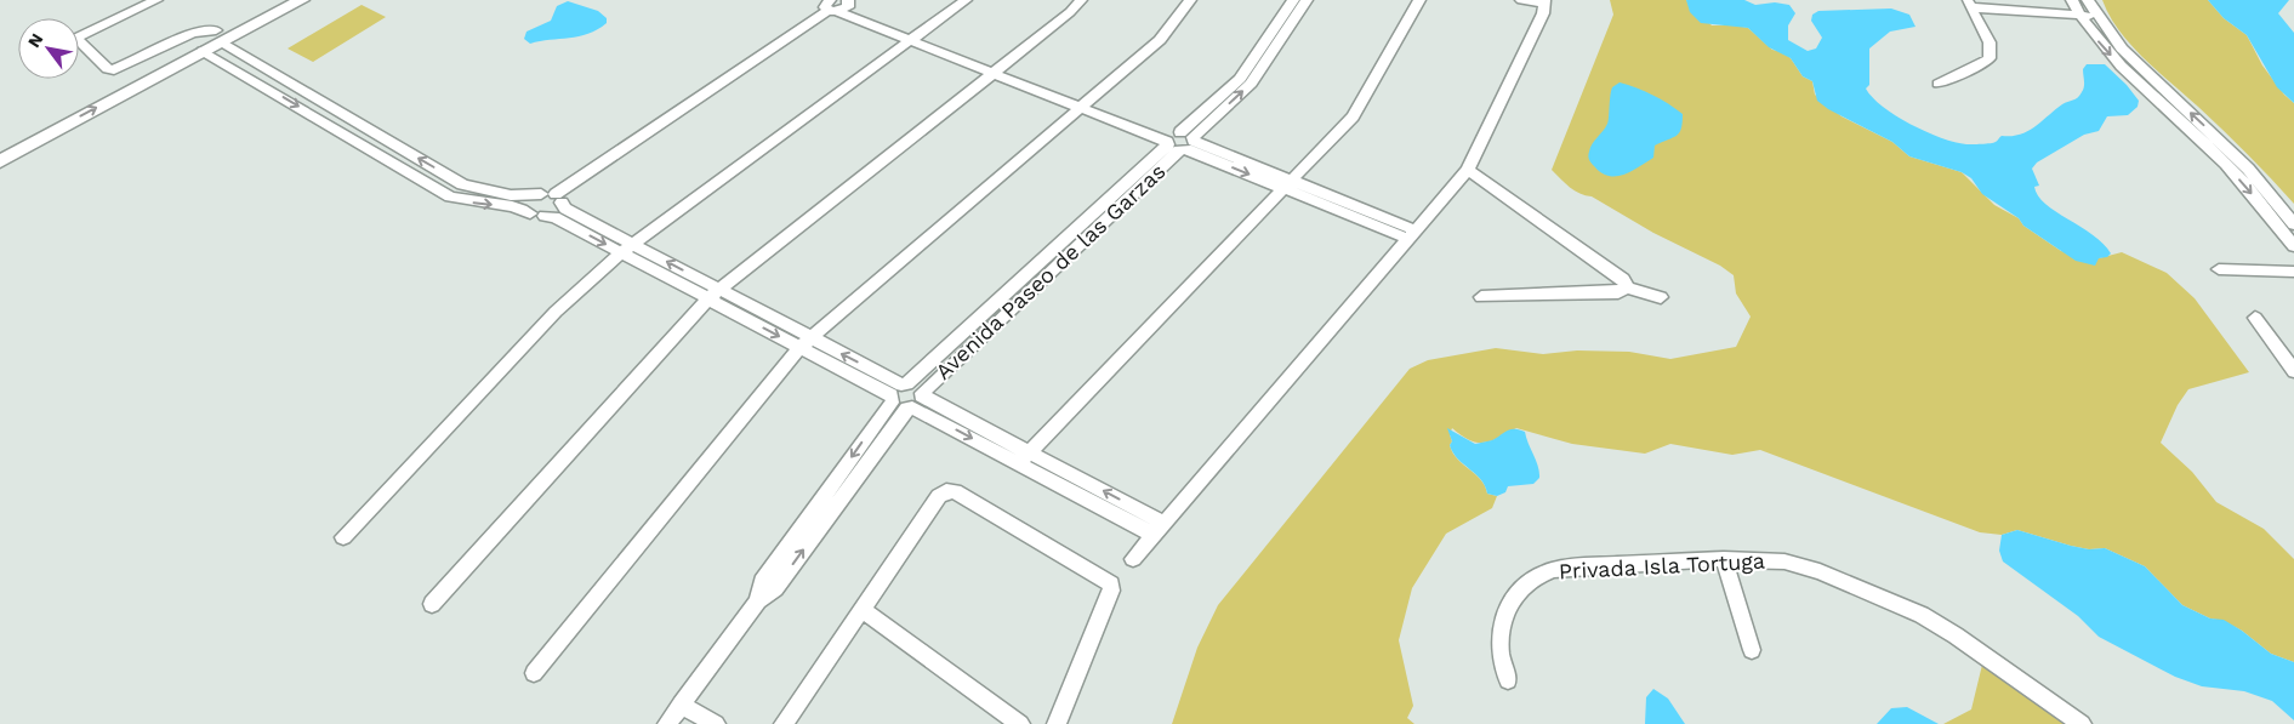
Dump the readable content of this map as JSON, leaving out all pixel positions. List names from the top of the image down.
{
  "streets": {
    "street": ["Avenida Paseo de las Garzas", "Privada Isla Tortuga"]
  },
  "north": "top left"
}
